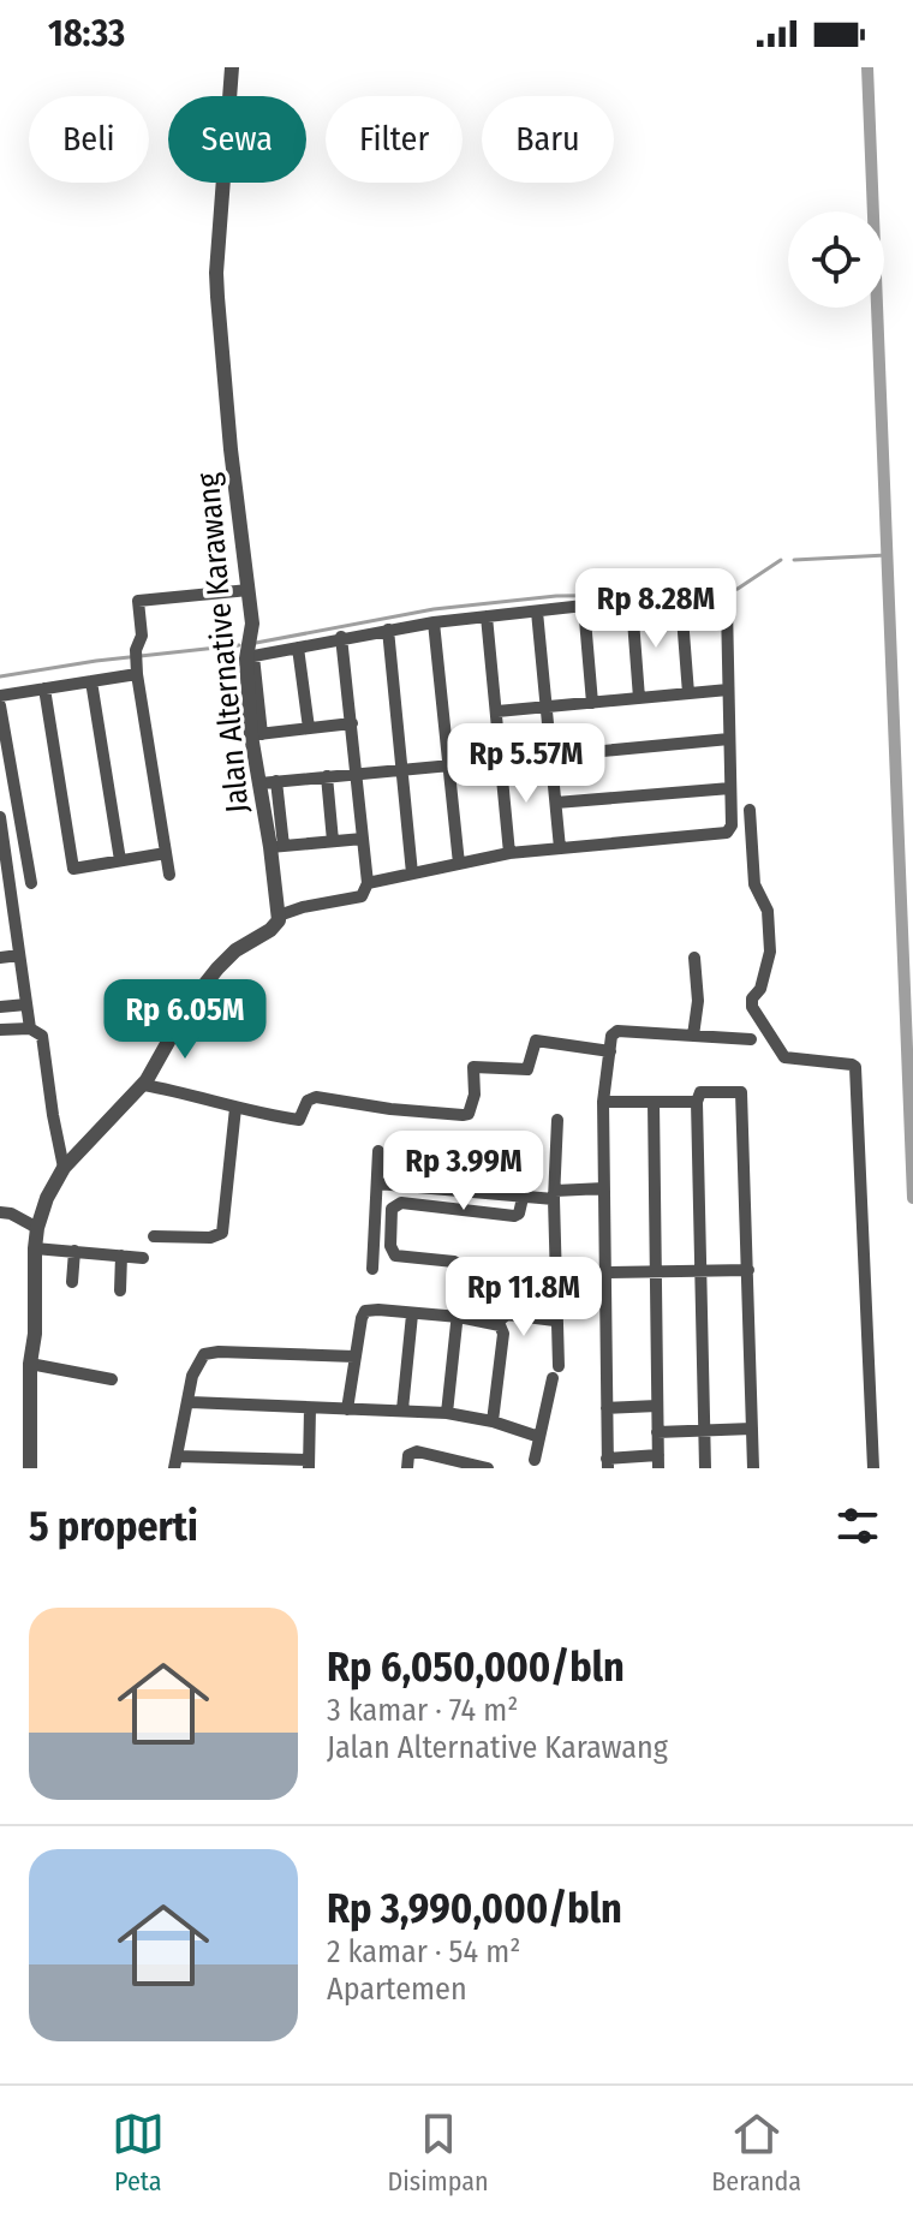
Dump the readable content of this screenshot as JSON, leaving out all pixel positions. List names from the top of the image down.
{
  "streets": {
    "street": ["Jalan Alternative Karawang"]
  },
  "page": {
    "status": "18:33",
    "chip": [
      "Beli",
      "Sewa",
      "Filter",
      "Baru"
    ],
    "price": [
      "Rp 8.28M",
      "Rp 5.57M",
      "Rp 6.05M",
      "Rp 3.99M",
      "Rp 11.8M"
    ],
    "heading": "5 properti",
    "list": [
      {
        "name": "Rp 6,050,000/bln",
        "note": "3 kamar · 74 m² · Jalan Alternative Karawang"
      },
      {
        "name": "Rp 3,990,000/bln",
        "note": "2 kamar · 54 m² · Apartemen"
      }
    ],
    "tabs": ["Peta", "Disimpan", "Beranda"]
  }
}
